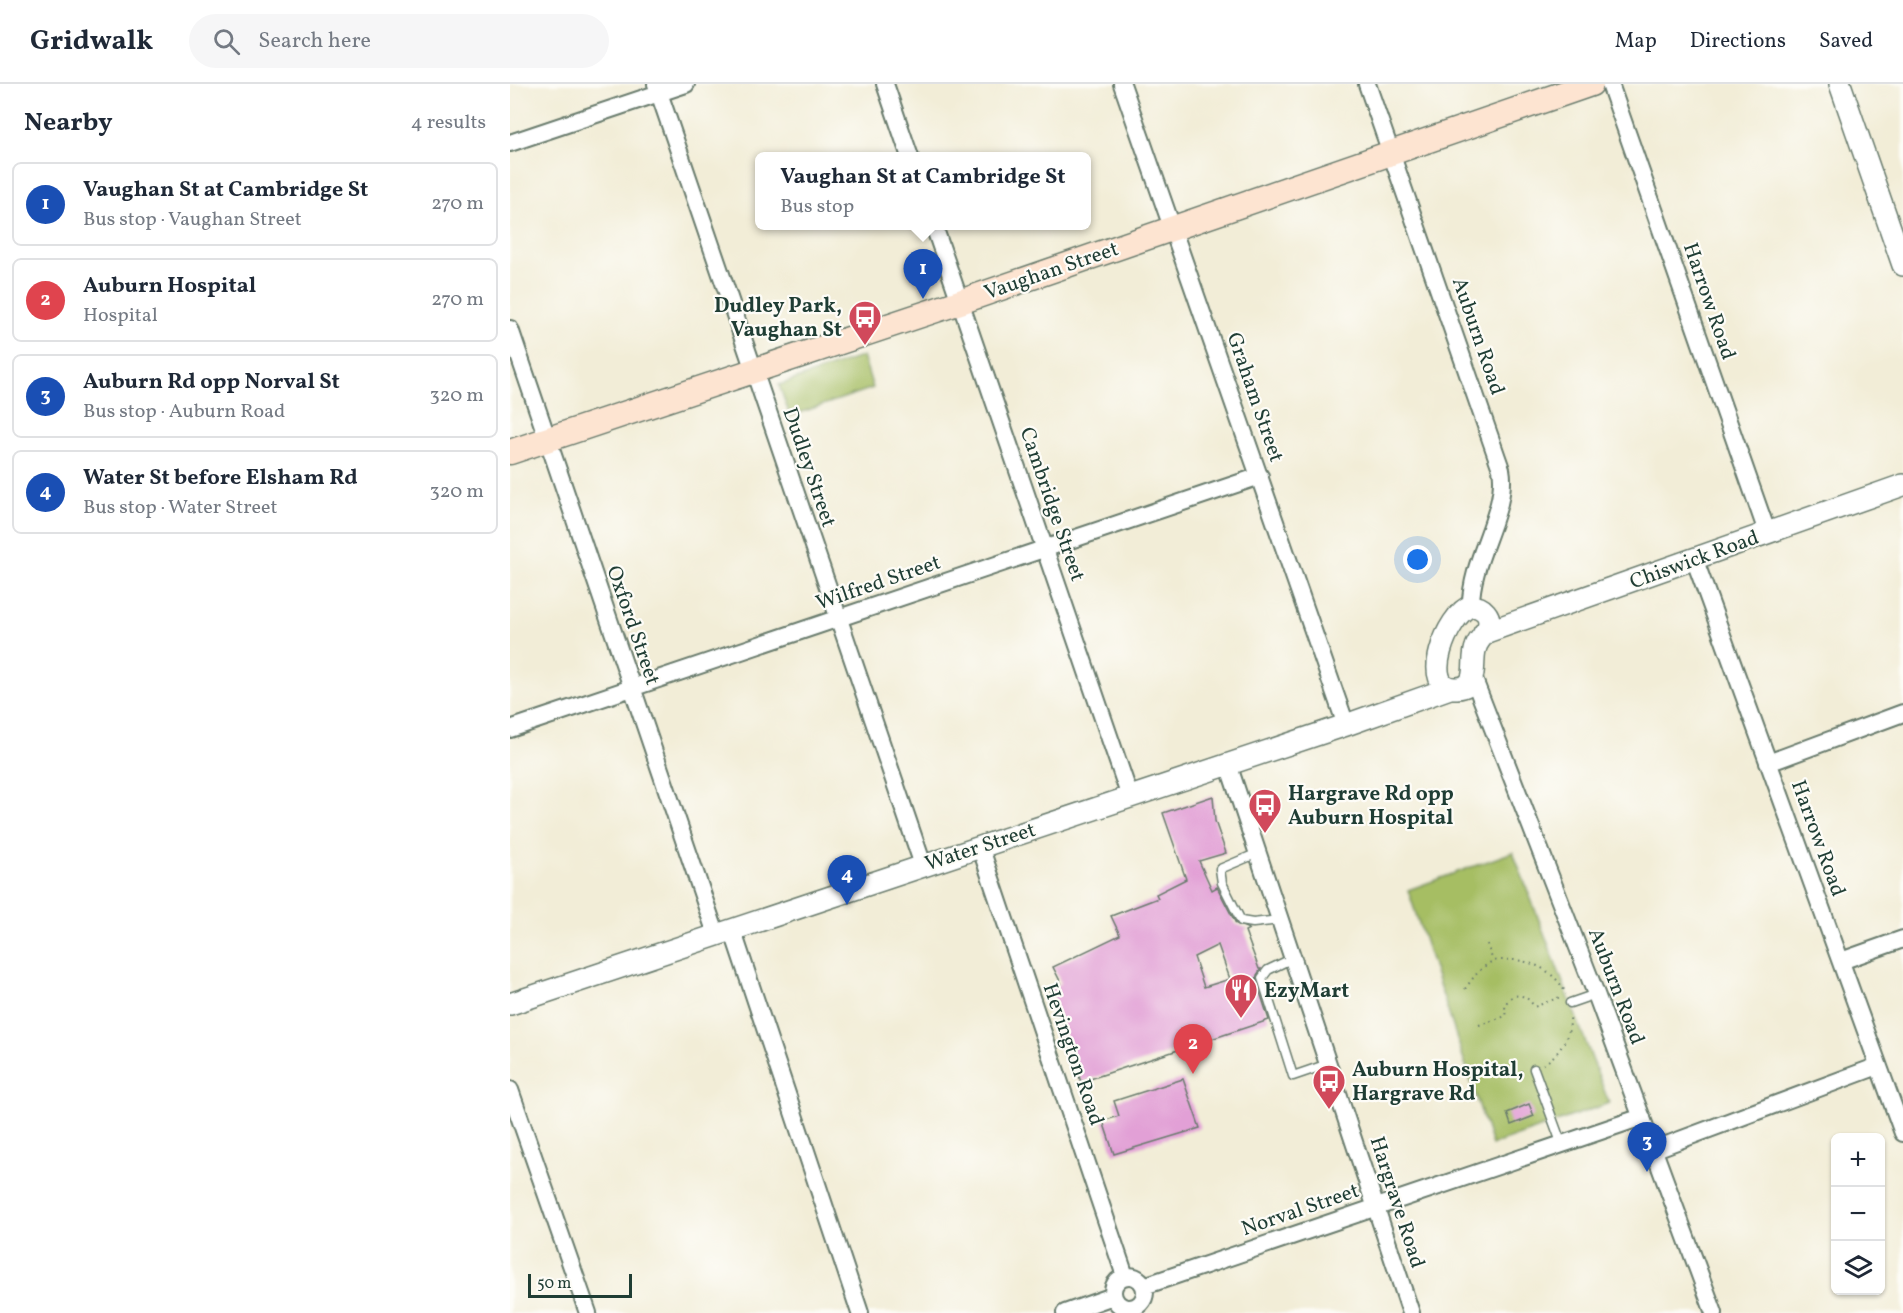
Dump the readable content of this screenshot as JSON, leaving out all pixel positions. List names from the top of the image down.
{
  "streets": {
    "main road": ["Vaughan Street"],
    "street": [
      "Harrow Road",
      "Auburn Road",
      "Graham Street",
      "Dudley Street",
      "Cambridge Street",
      "Chiswick Road",
      "Wilfred Street",
      "Oxford Street",
      "Water Street",
      "Hevington Road",
      "Hargrave Road",
      "Norval Street"
    ]
  },
  "crossings": [
    ["Vaughan Street", "Auburn Road"],
    ["Vaughan Street", "Graham Street"],
    ["Vaughan Street", "Dudley Street"],
    ["Vaughan Street", "Cambridge Street"],
    ["Vaughan Street", "Oxford Street"],
    ["Harrow Road", "Chiswick Road"],
    ["Auburn Road", "Water Street"],
    ["Auburn Road", "Norval Street"],
    ["Graham Street", "Wilfred Street"],
    ["Graham Street", "Water Street"],
    ["Dudley Street", "Wilfred Street"],
    ["Dudley Street", "Water Street"],
    ["Cambridge Street", "Wilfred Street"],
    ["Cambridge Street", "Water Street"],
    ["Wilfred Street", "Oxford Street"],
    ["Oxford Street", "Water Street"],
    ["Water Street", "Hevington Road"],
    ["Water Street", "Hargrave Road"],
    ["Hevington Road", "Norval Street"],
    ["Hargrave Road", "Norval Street"]
  ],
  "places": {
    "bus stop": ["Dudley Park, Vaughan St", "Hargrave Rd opp Auburn Hospital", "Auburn Hospital, Hargrave Rd"],
    "restaurant": ["EzyMart"]
  },
  "scale_bar": "50 m",
  "page": {
    "header": "Gridwalk",
    "search": "Search here",
    "nav": ["Map", "Directions", "Saved"],
    "heading": ["Nearby", "4 results"],
    "popup": ["Vaughan St at Cambridge St", "Bus stop"],
    "list": [
      {
        "mark": "1",
        "name": "Vaughan St at Cambridge St",
        "note": "Bus stop · Vaughan Street",
        "value": "270 m"
      },
      {
        "mark": "2",
        "name": "Auburn Hospital",
        "note": "Hospital",
        "value": "270 m"
      },
      {
        "mark": "3",
        "name": "Auburn Rd opp Norval St",
        "note": "Bus stop · Auburn Road",
        "value": "320 m"
      },
      {
        "mark": "4",
        "name": "Water St before Elsham Rd",
        "note": "Bus stop · Water Street",
        "value": "320 m"
      }
    ],
    "pins": [
      "1",
      "4",
      "2",
      "3"
    ],
    "map_buttons": ["+", "−"],
    "scale": "50 m"
  }
}
